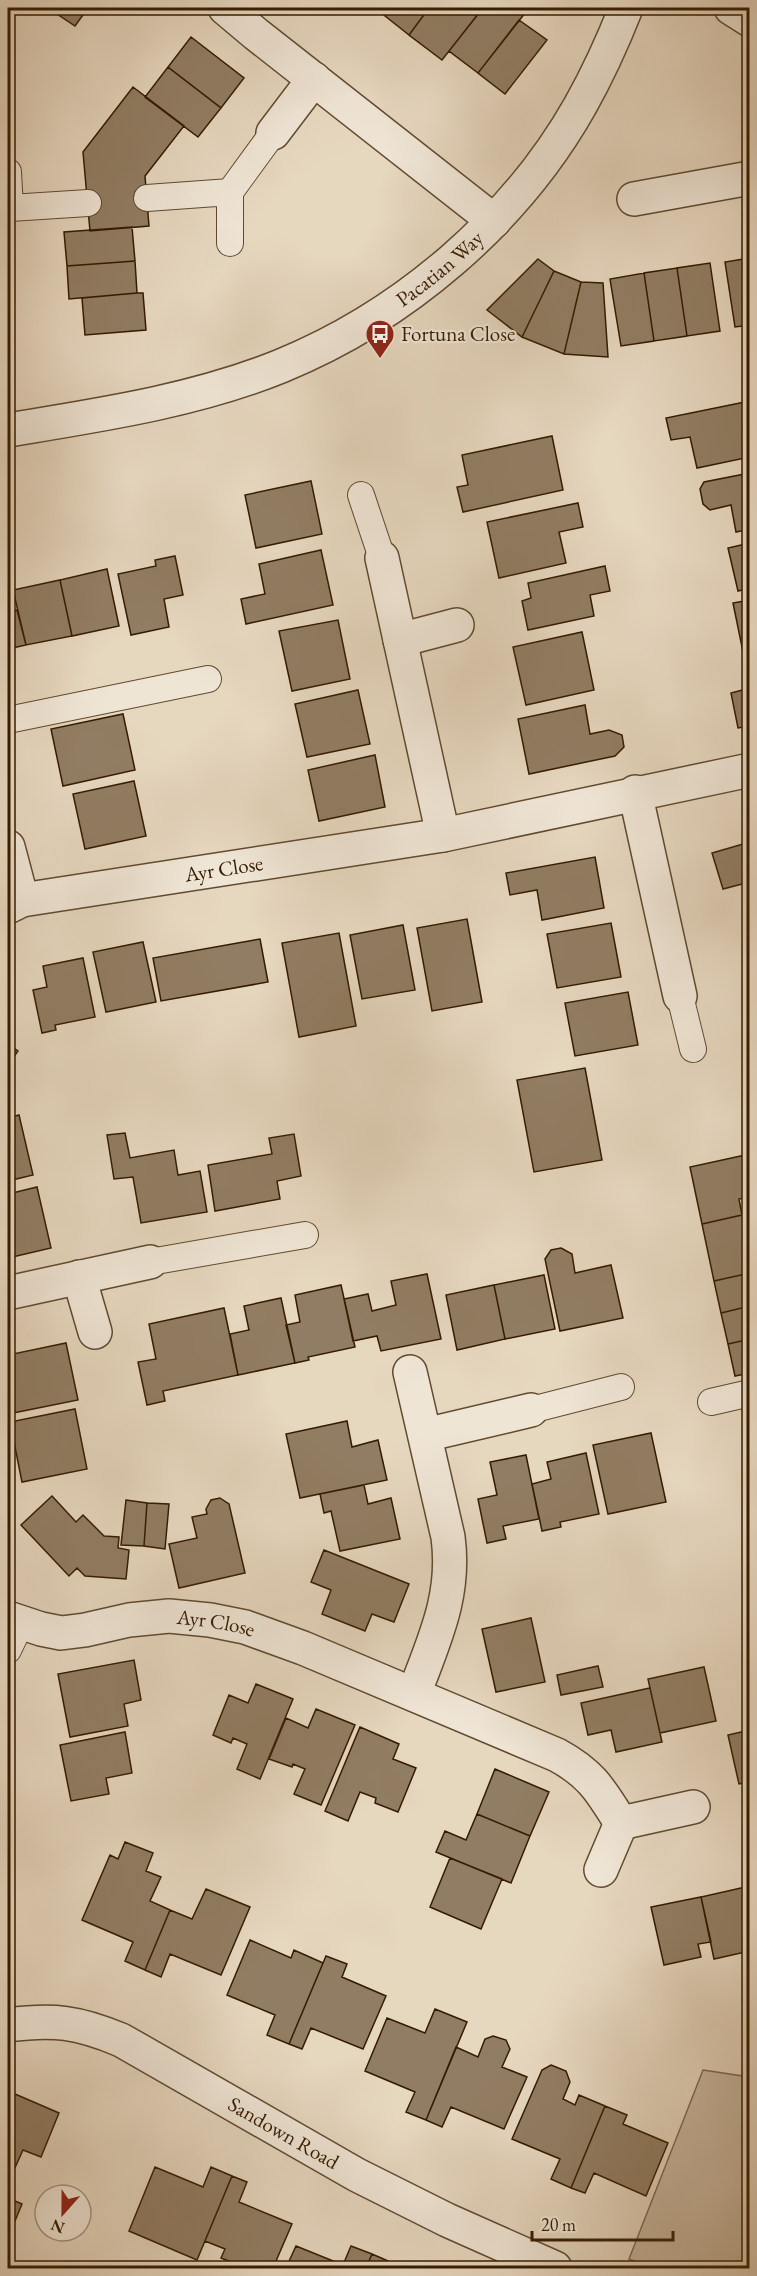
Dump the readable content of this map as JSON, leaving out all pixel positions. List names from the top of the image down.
{
  "streets": {
    "street": ["Pacatian Way", "Ayr Close", "Sandown Road"]
  },
  "places": {
    "bus stop": ["Fortuna Close"]
  },
  "scale_bar": "20 m",
  "north": "bottom"
}
